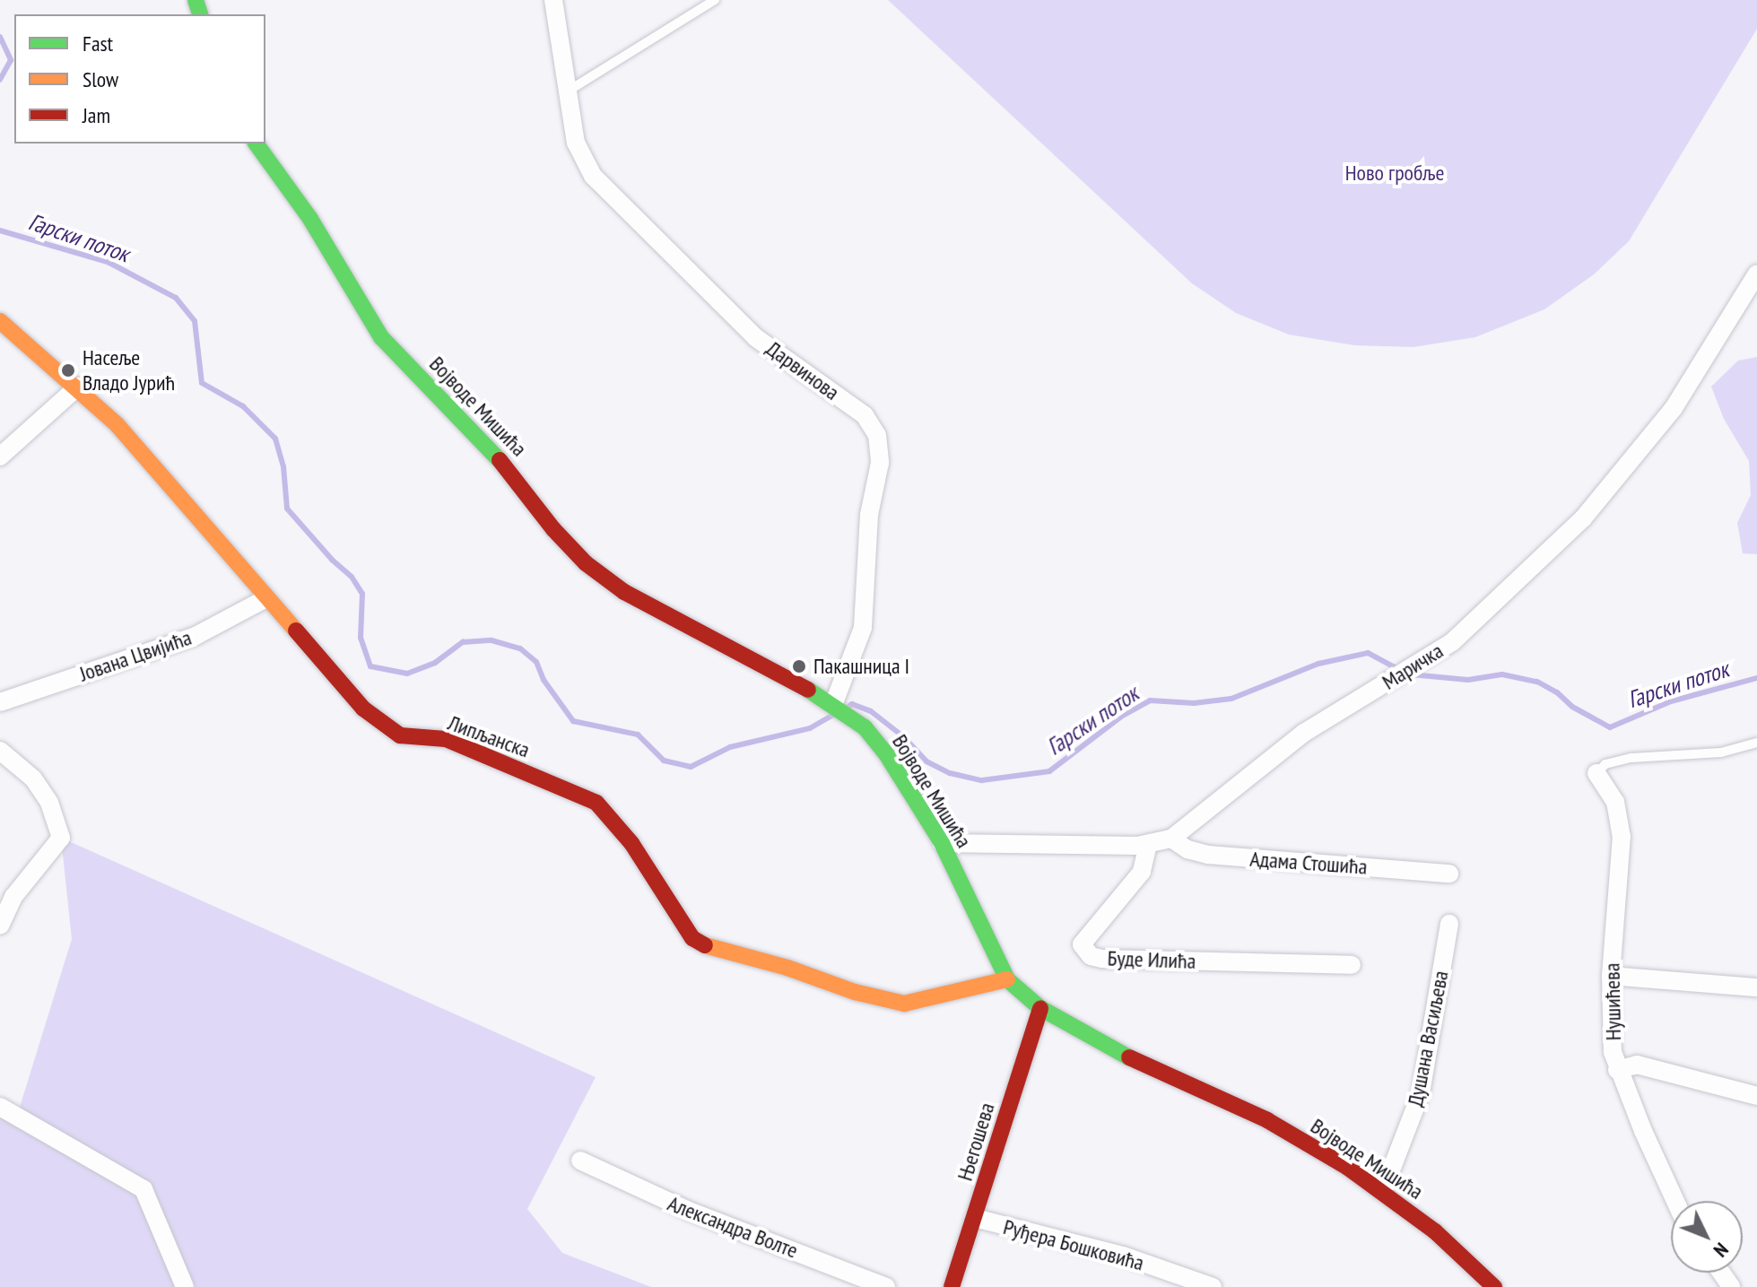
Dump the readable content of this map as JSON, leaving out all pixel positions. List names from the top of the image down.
{
  "streets": {
    "street": [
      "Дарвинова",
      "Војводе Мишића",
      "Јована Цвијића",
      "Маричка",
      "Липљанска",
      "Адама Стошића",
      "Буде Илића",
      "Нушићева",
      "Душана Васиљева",
      "Његошева",
      "Александра Волте",
      "Руђера Бошковића"
    ]
  },
  "crossings": [
    ["Дарвинова", "Војводе Мишића"],
    ["Војводе Мишића", "Маричка"],
    ["Војводе Мишића", "Липљанска"],
    ["Војводе Мишића", "Душана Васиљева"],
    ["Војводе Мишића", "Његошева"],
    ["Јована Цвијића", "Липљанска"],
    ["Маричка", "Адама Стошића"],
    ["Маричка", "Буде Илића"],
    ["Његошева", "Руђера Бошковића"]
  ],
  "water": ["Гарски поток"],
  "parks": ["Ново гробље"],
  "places": ["Насеље Владо Јурић", "Пакашница I"],
  "legend": ["Fast", "Slow", "Jam"],
  "north": "bottom right"
}
